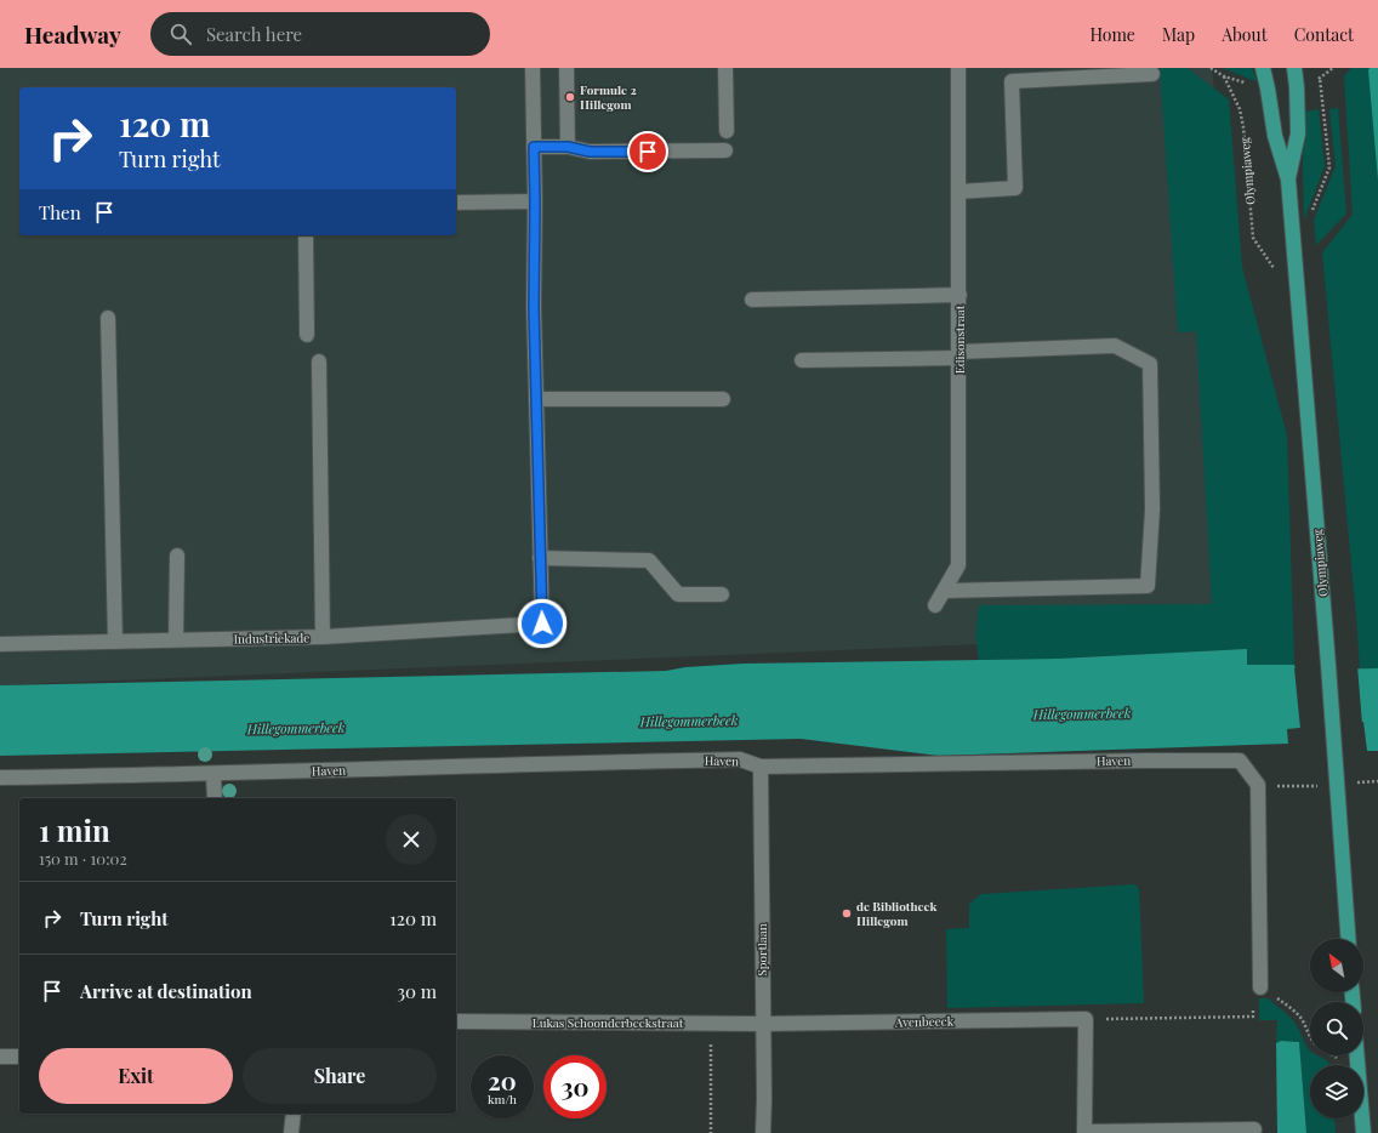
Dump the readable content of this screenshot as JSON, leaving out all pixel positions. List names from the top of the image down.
{
  "streets": {
    "main road": ["Olympiaweg"],
    "street": [
      "Edisonstraat",
      "Industriekade",
      "Haven",
      "Sportlaan",
      "Avenbeeck",
      "Lukas Schoonderbeekstraat"
    ]
  },
  "crossings": [
    ["Haven", "Sportlaan"],
    ["Sportlaan", "Avenbeeck"],
    ["Sportlaan", "Lukas Schoonderbeekstraat"],
    ["Avenbeeck", "Lukas Schoonderbeekstraat"]
  ],
  "water": ["Hillegommerbeek"],
  "places": ["Formule 2 Hillegom", "de Bibliotheek Hillegom"],
  "north": "top left",
  "page": {
    "header": "Headway",
    "search": "Search here",
    "nav": [
      "Home",
      "Map",
      "About",
      "Contact"
    ],
    "turn": ["120 m", "Turn right"],
    "then": "Then",
    "heading": ["1 min", "150 m · 10:02"],
    "list": [
      {
        "name": "Turn right",
        "value": "120 m"
      },
      {
        "name": "Arrive at destination",
        "value": "30 m"
      }
    ],
    "buttons": ["Exit", "Share"],
    "speed": "20 km/h",
    "limit": "30"
  }
}
